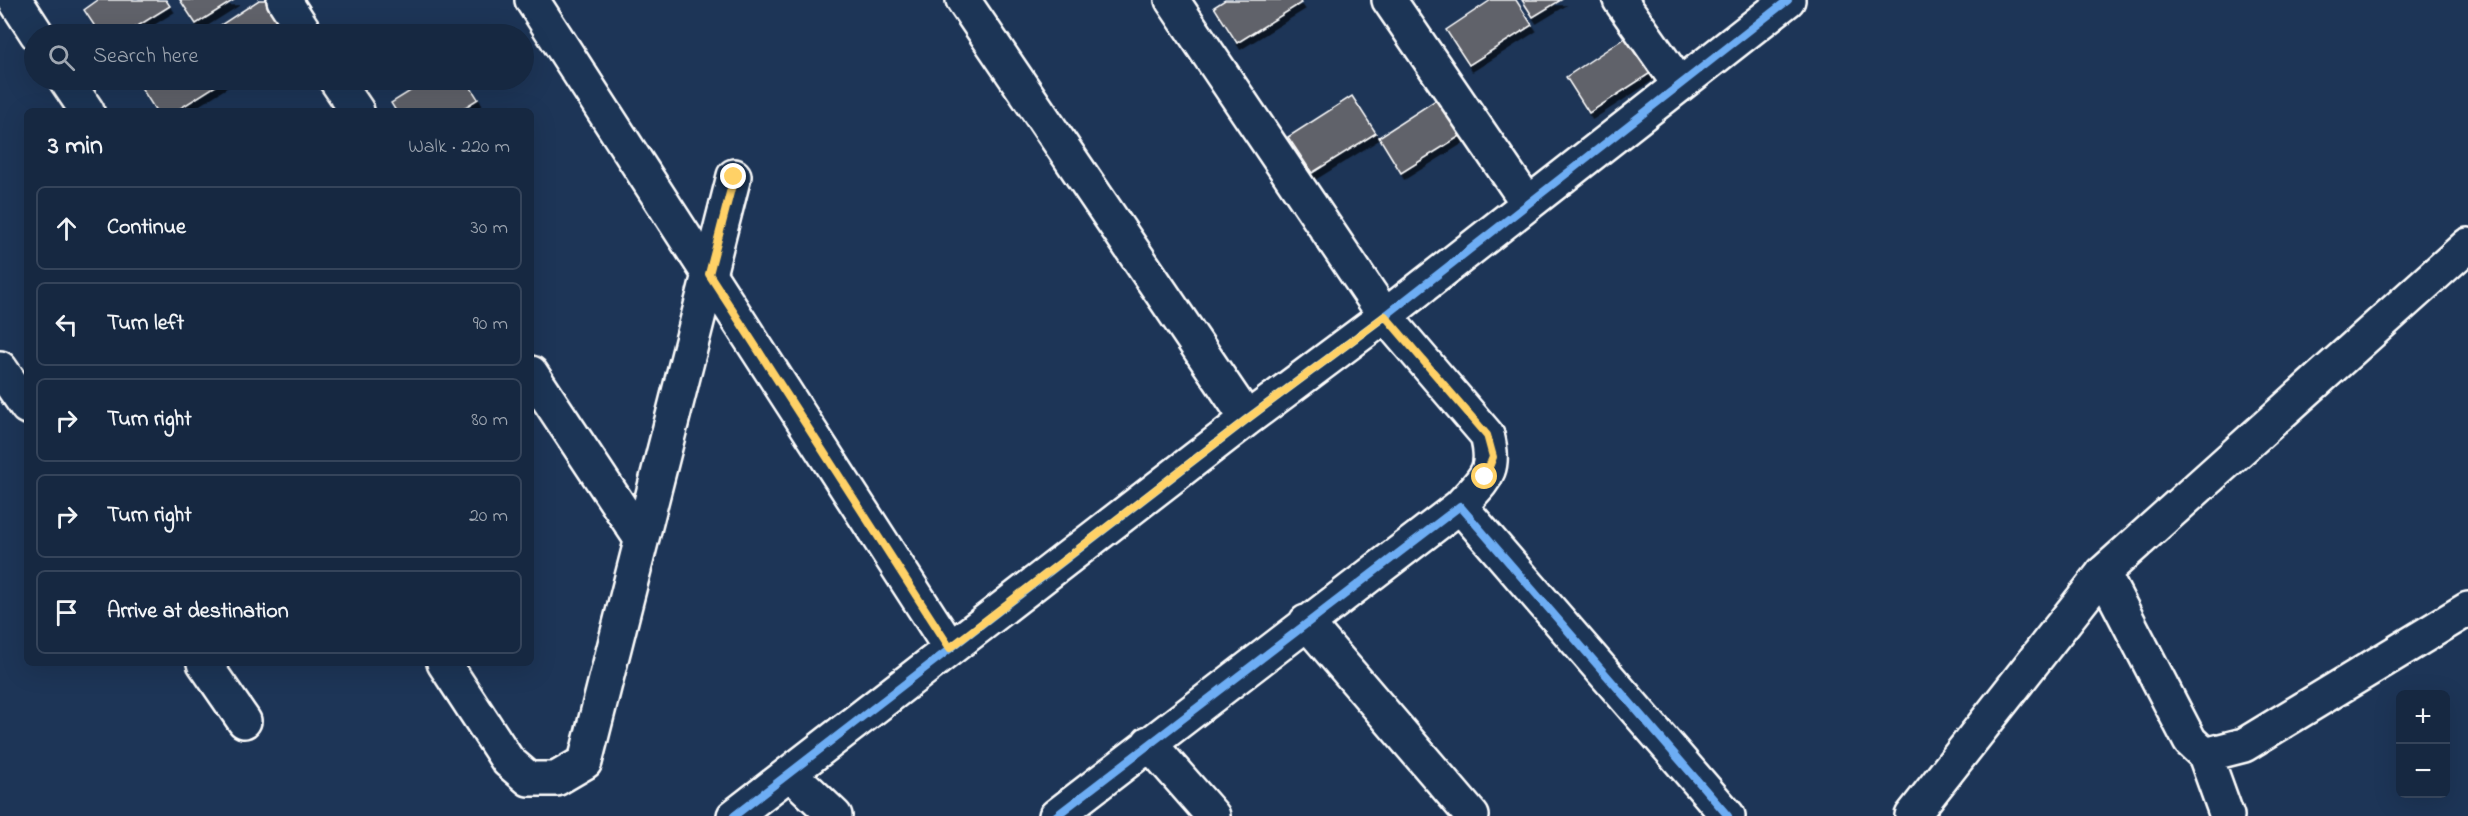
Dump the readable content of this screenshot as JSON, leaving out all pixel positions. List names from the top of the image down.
{
  "page": {
    "search": "Search here",
    "heading": ["3 min", "Walk · 220 m"],
    "list": [
      ["Continue", "30 m"],
      ["Turn left", "90 m"],
      ["Turn right", "80 m"],
      ["Turn right", "20 m"],
      "Arrive at destination"
    ],
    "map_buttons": ["+", "−"]
  }
}
